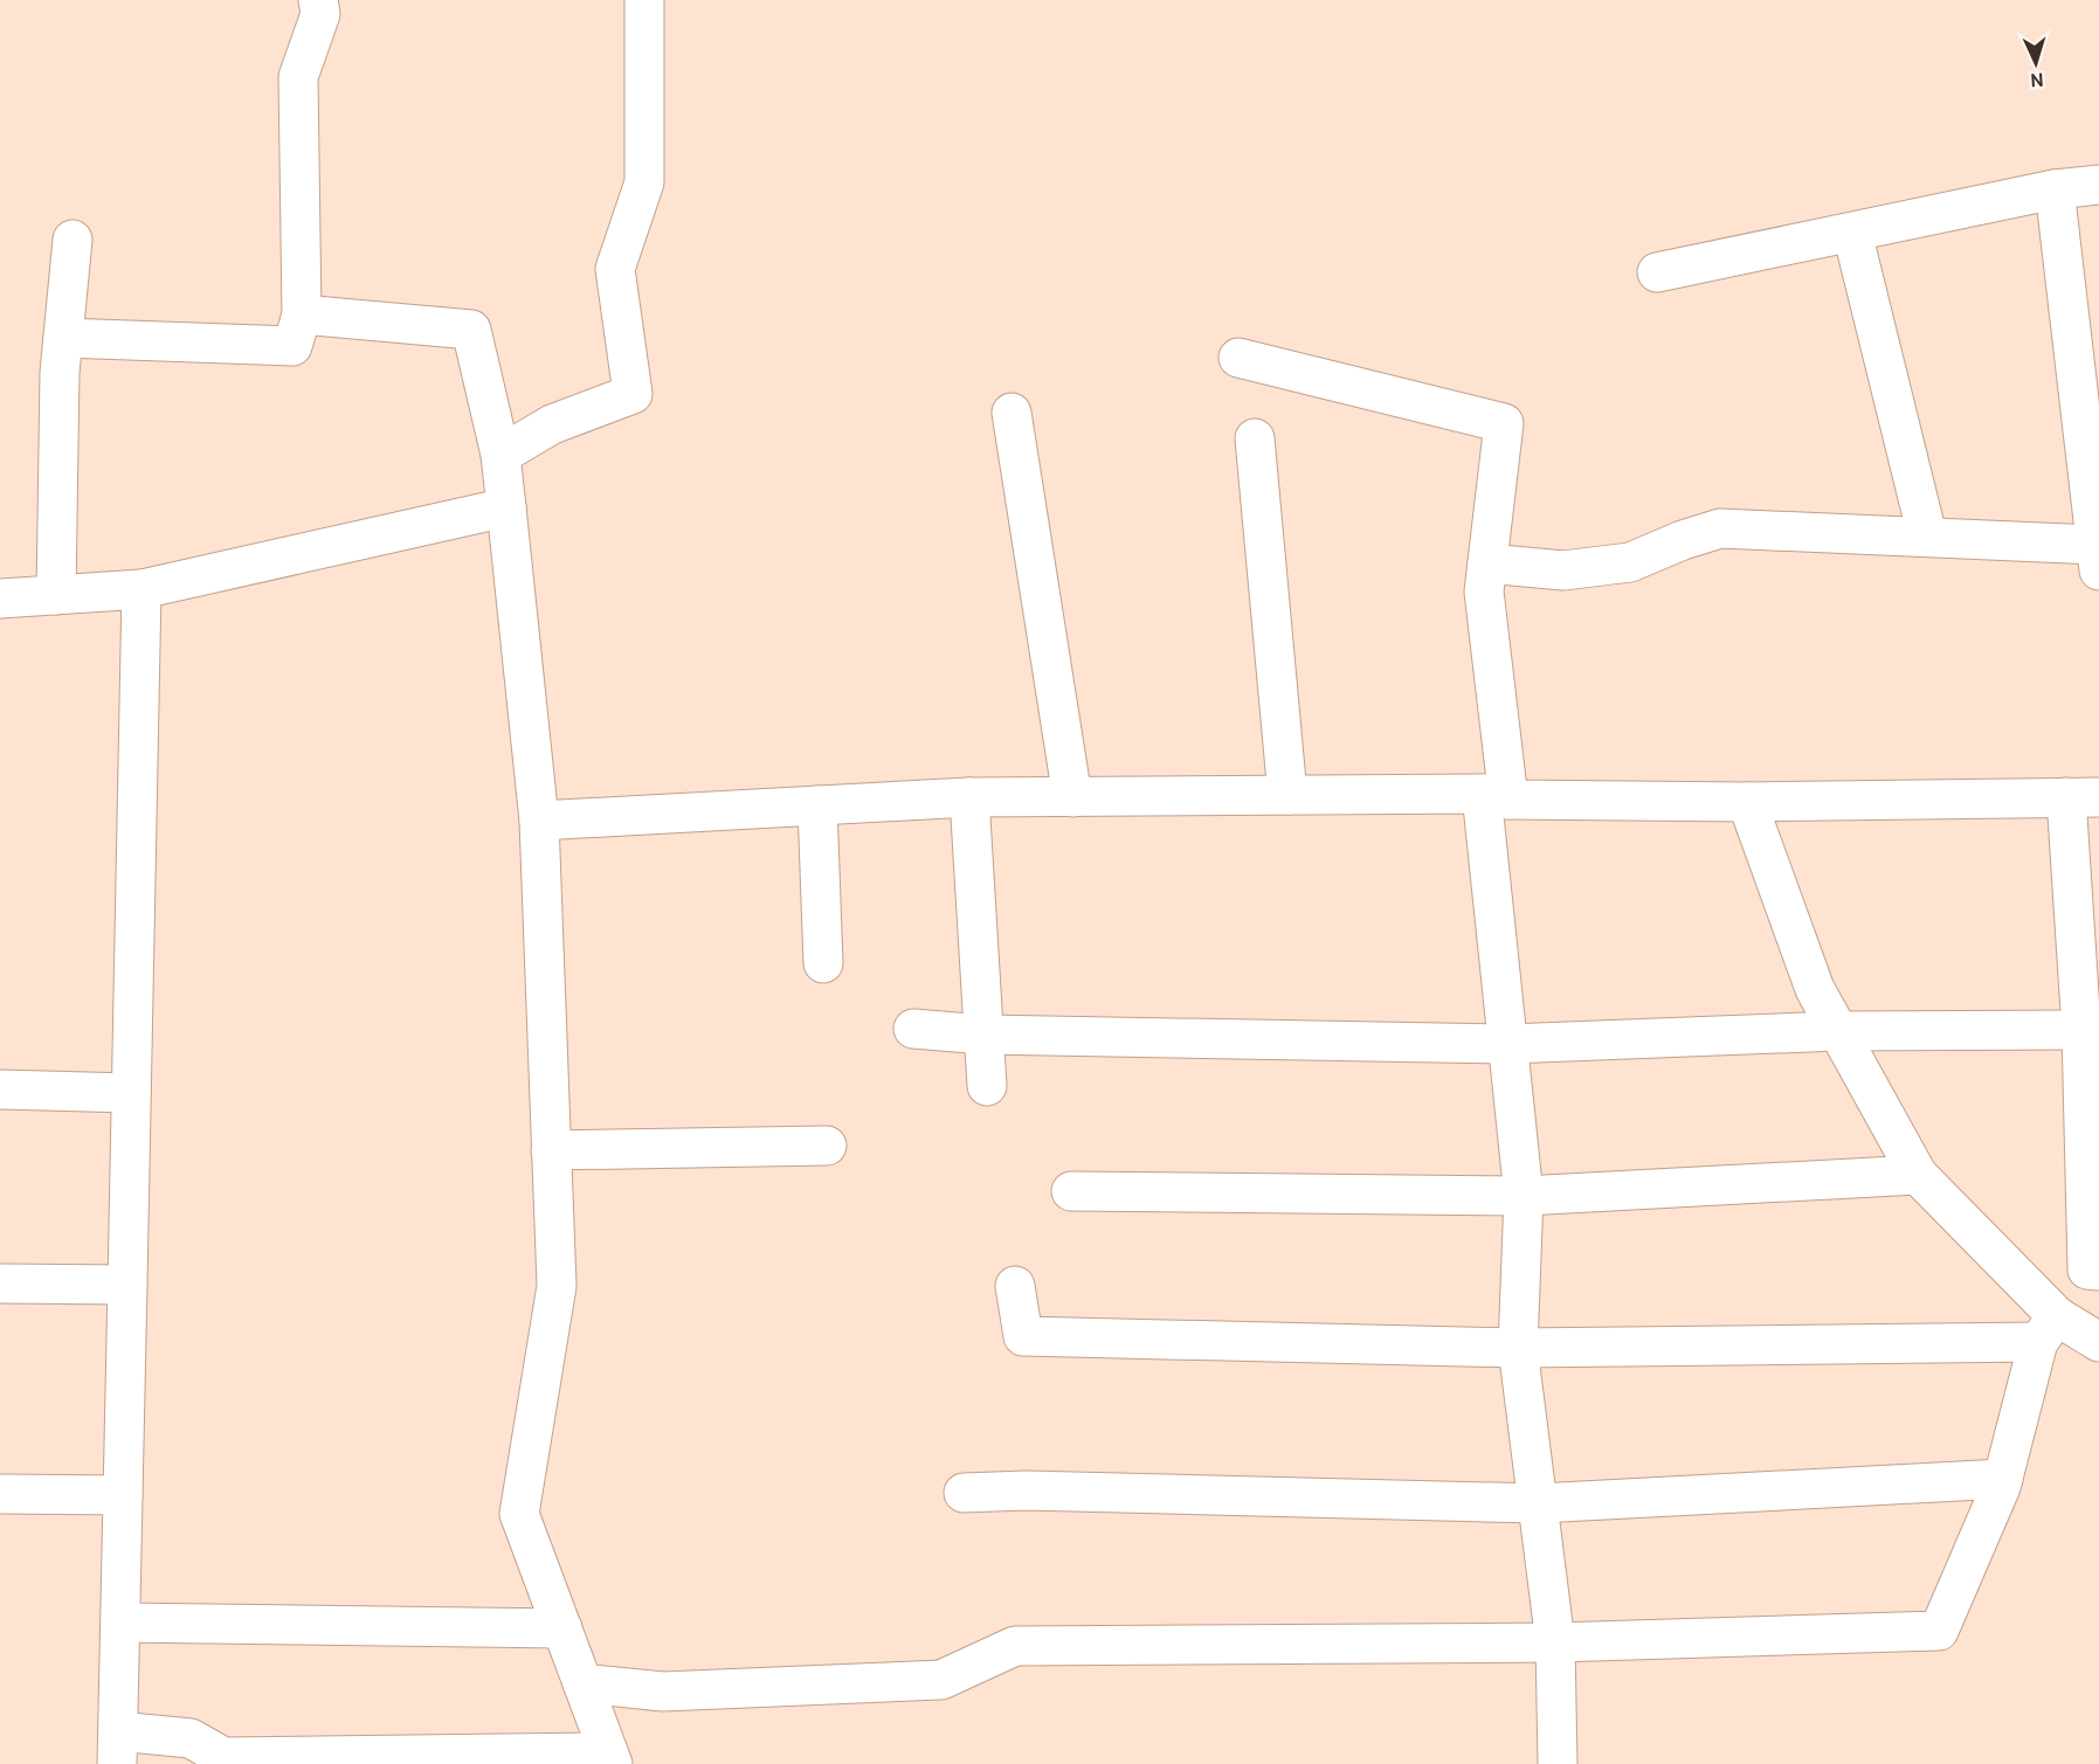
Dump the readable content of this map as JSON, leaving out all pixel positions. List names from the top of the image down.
{
  "north": "bottom"
}
